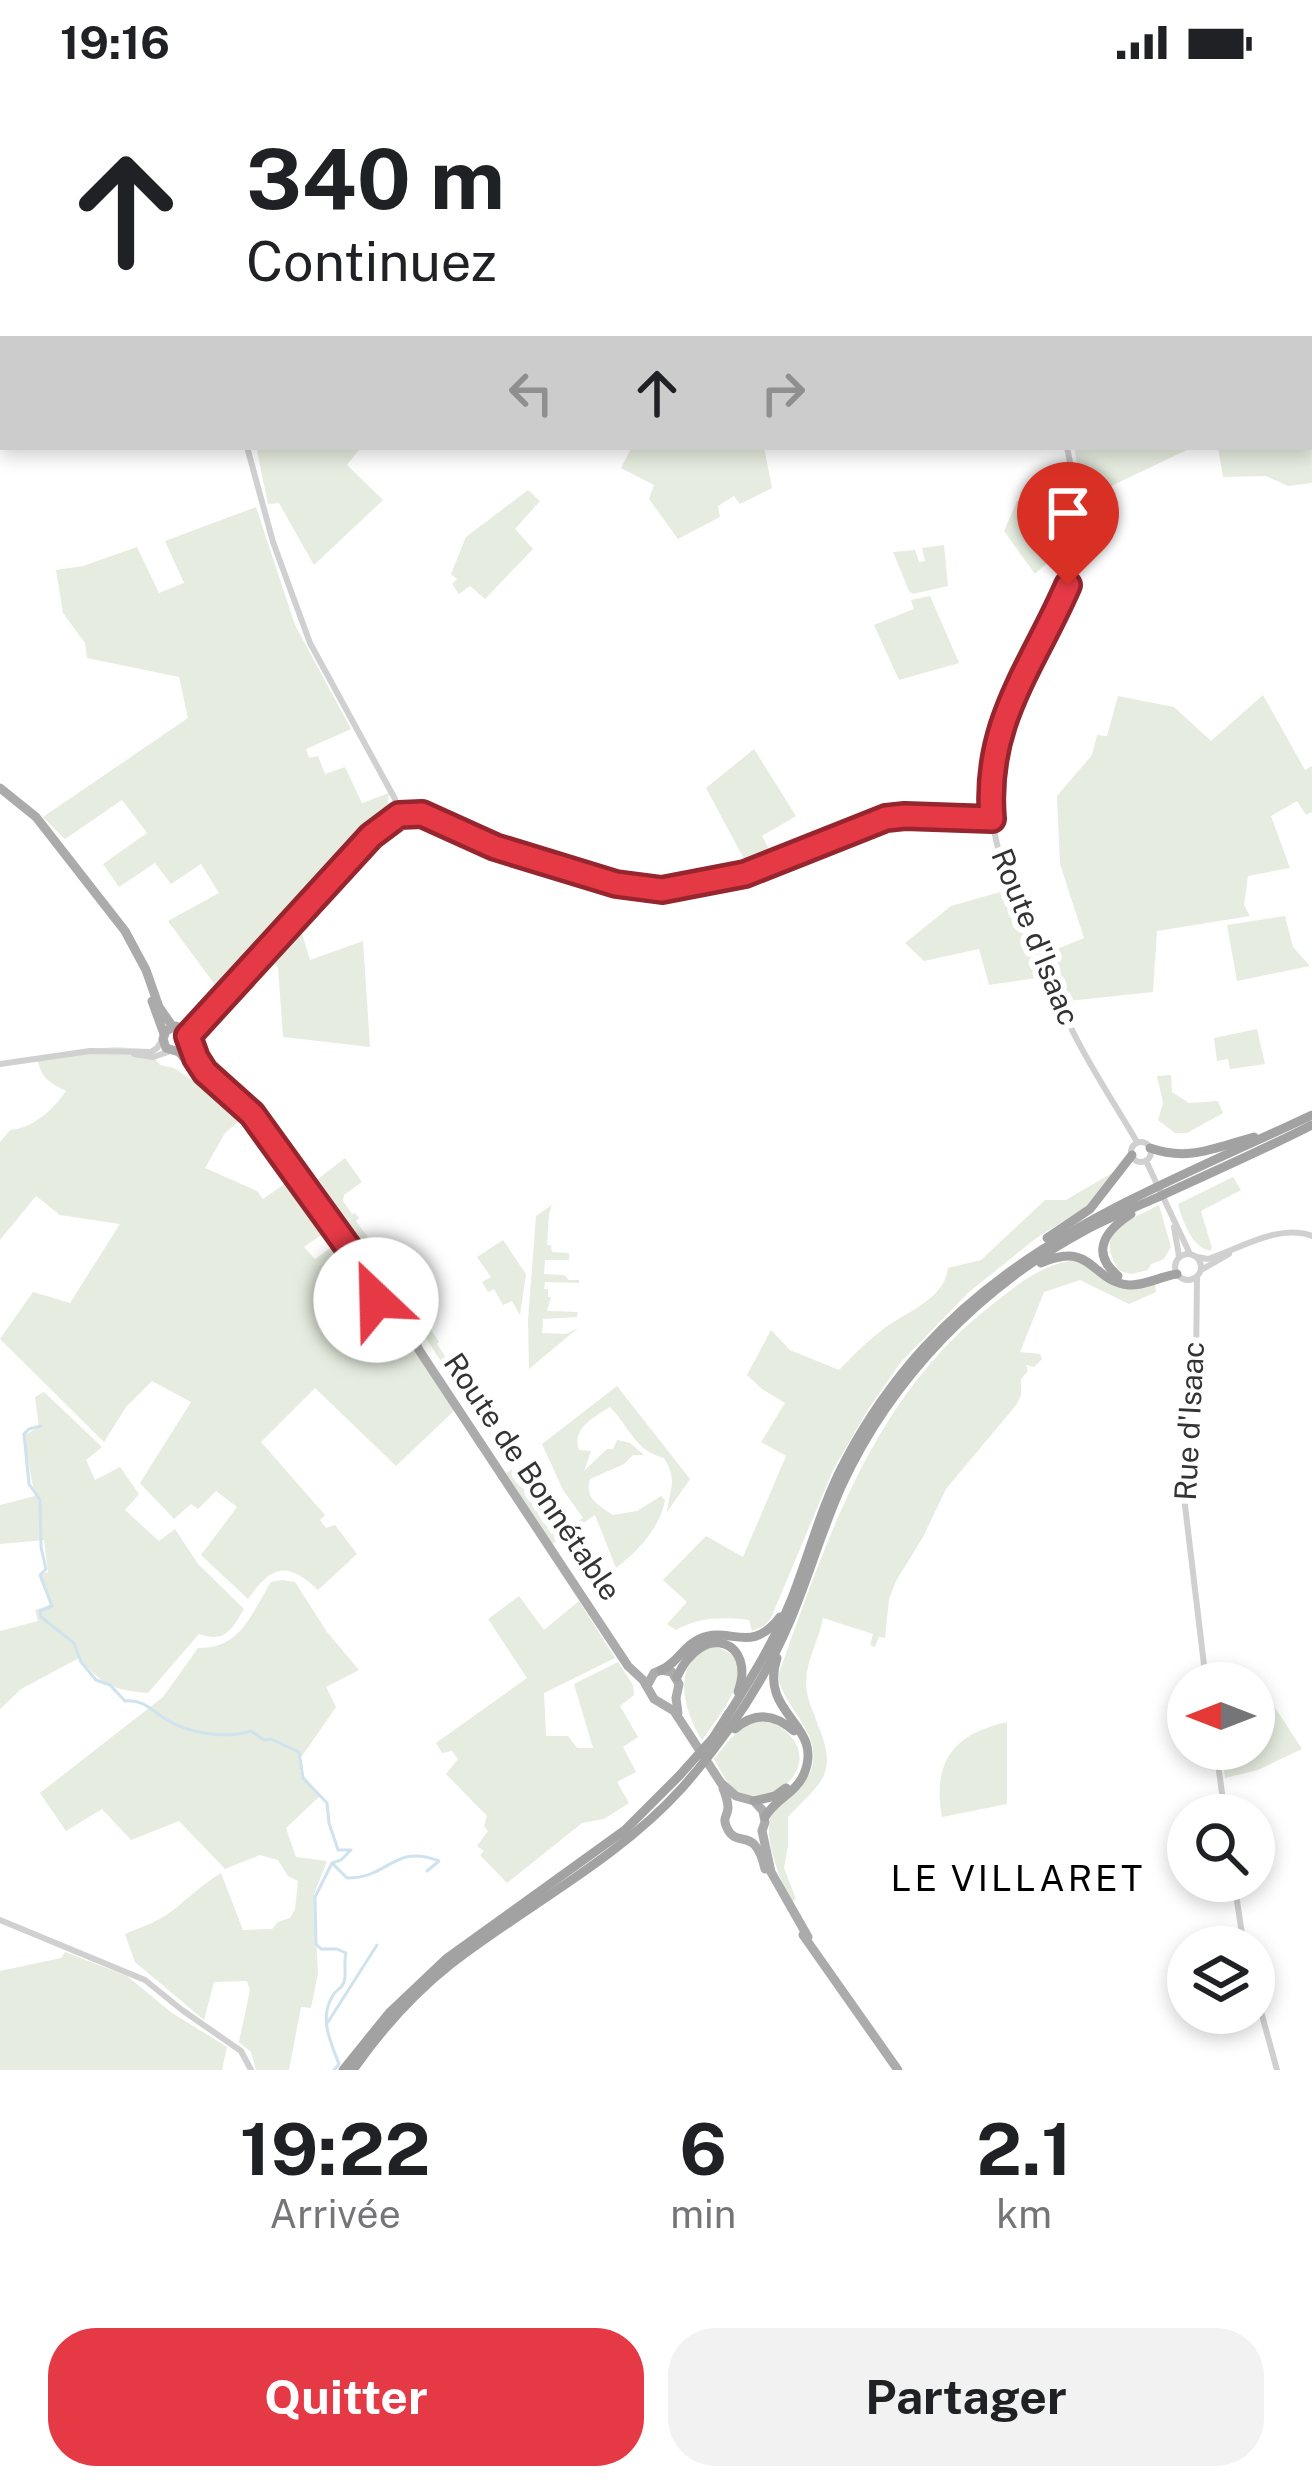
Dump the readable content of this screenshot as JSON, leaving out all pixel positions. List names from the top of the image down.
{
  "streets": {
    "main road": ["Route de Bonnétable"],
    "street": ["Route d'Isaac", "Rue d'Isaac"]
  },
  "districts": ["LE VILLARET"],
  "north": "left",
  "page": {
    "status": "19:16",
    "turn": ["340 m", "Continuez"],
    "eta": [
      "19:22",
      "Arrivée",
      "6",
      "min",
      "2.1",
      "km"
    ],
    "buttons": ["Quitter", "Partager"]
  }
}
